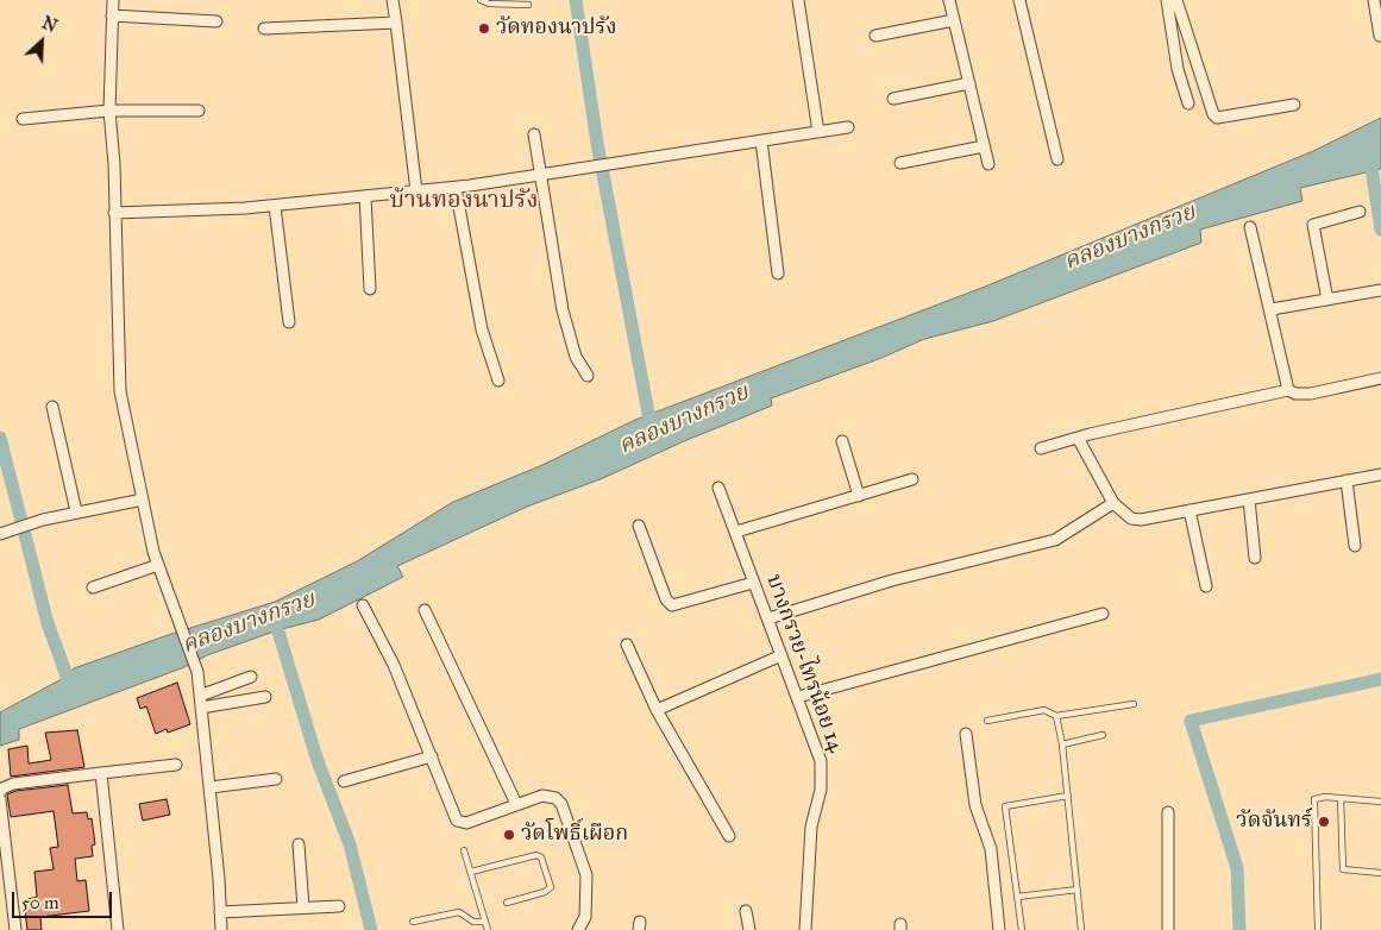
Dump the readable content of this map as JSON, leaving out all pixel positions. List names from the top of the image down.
{
  "streets": {
    "street": ["บางกรวย-ไทรน้อย 14"]
  },
  "districts": ["บ้านทองนาปรัง"],
  "water": ["คลองบางกรวย"],
  "places": ["วัดทองนาปรัง", "วัดจันทร์", "วัดโพธิ์เผือก"],
  "scale_bar": "50 m",
  "north": "top right"
}
